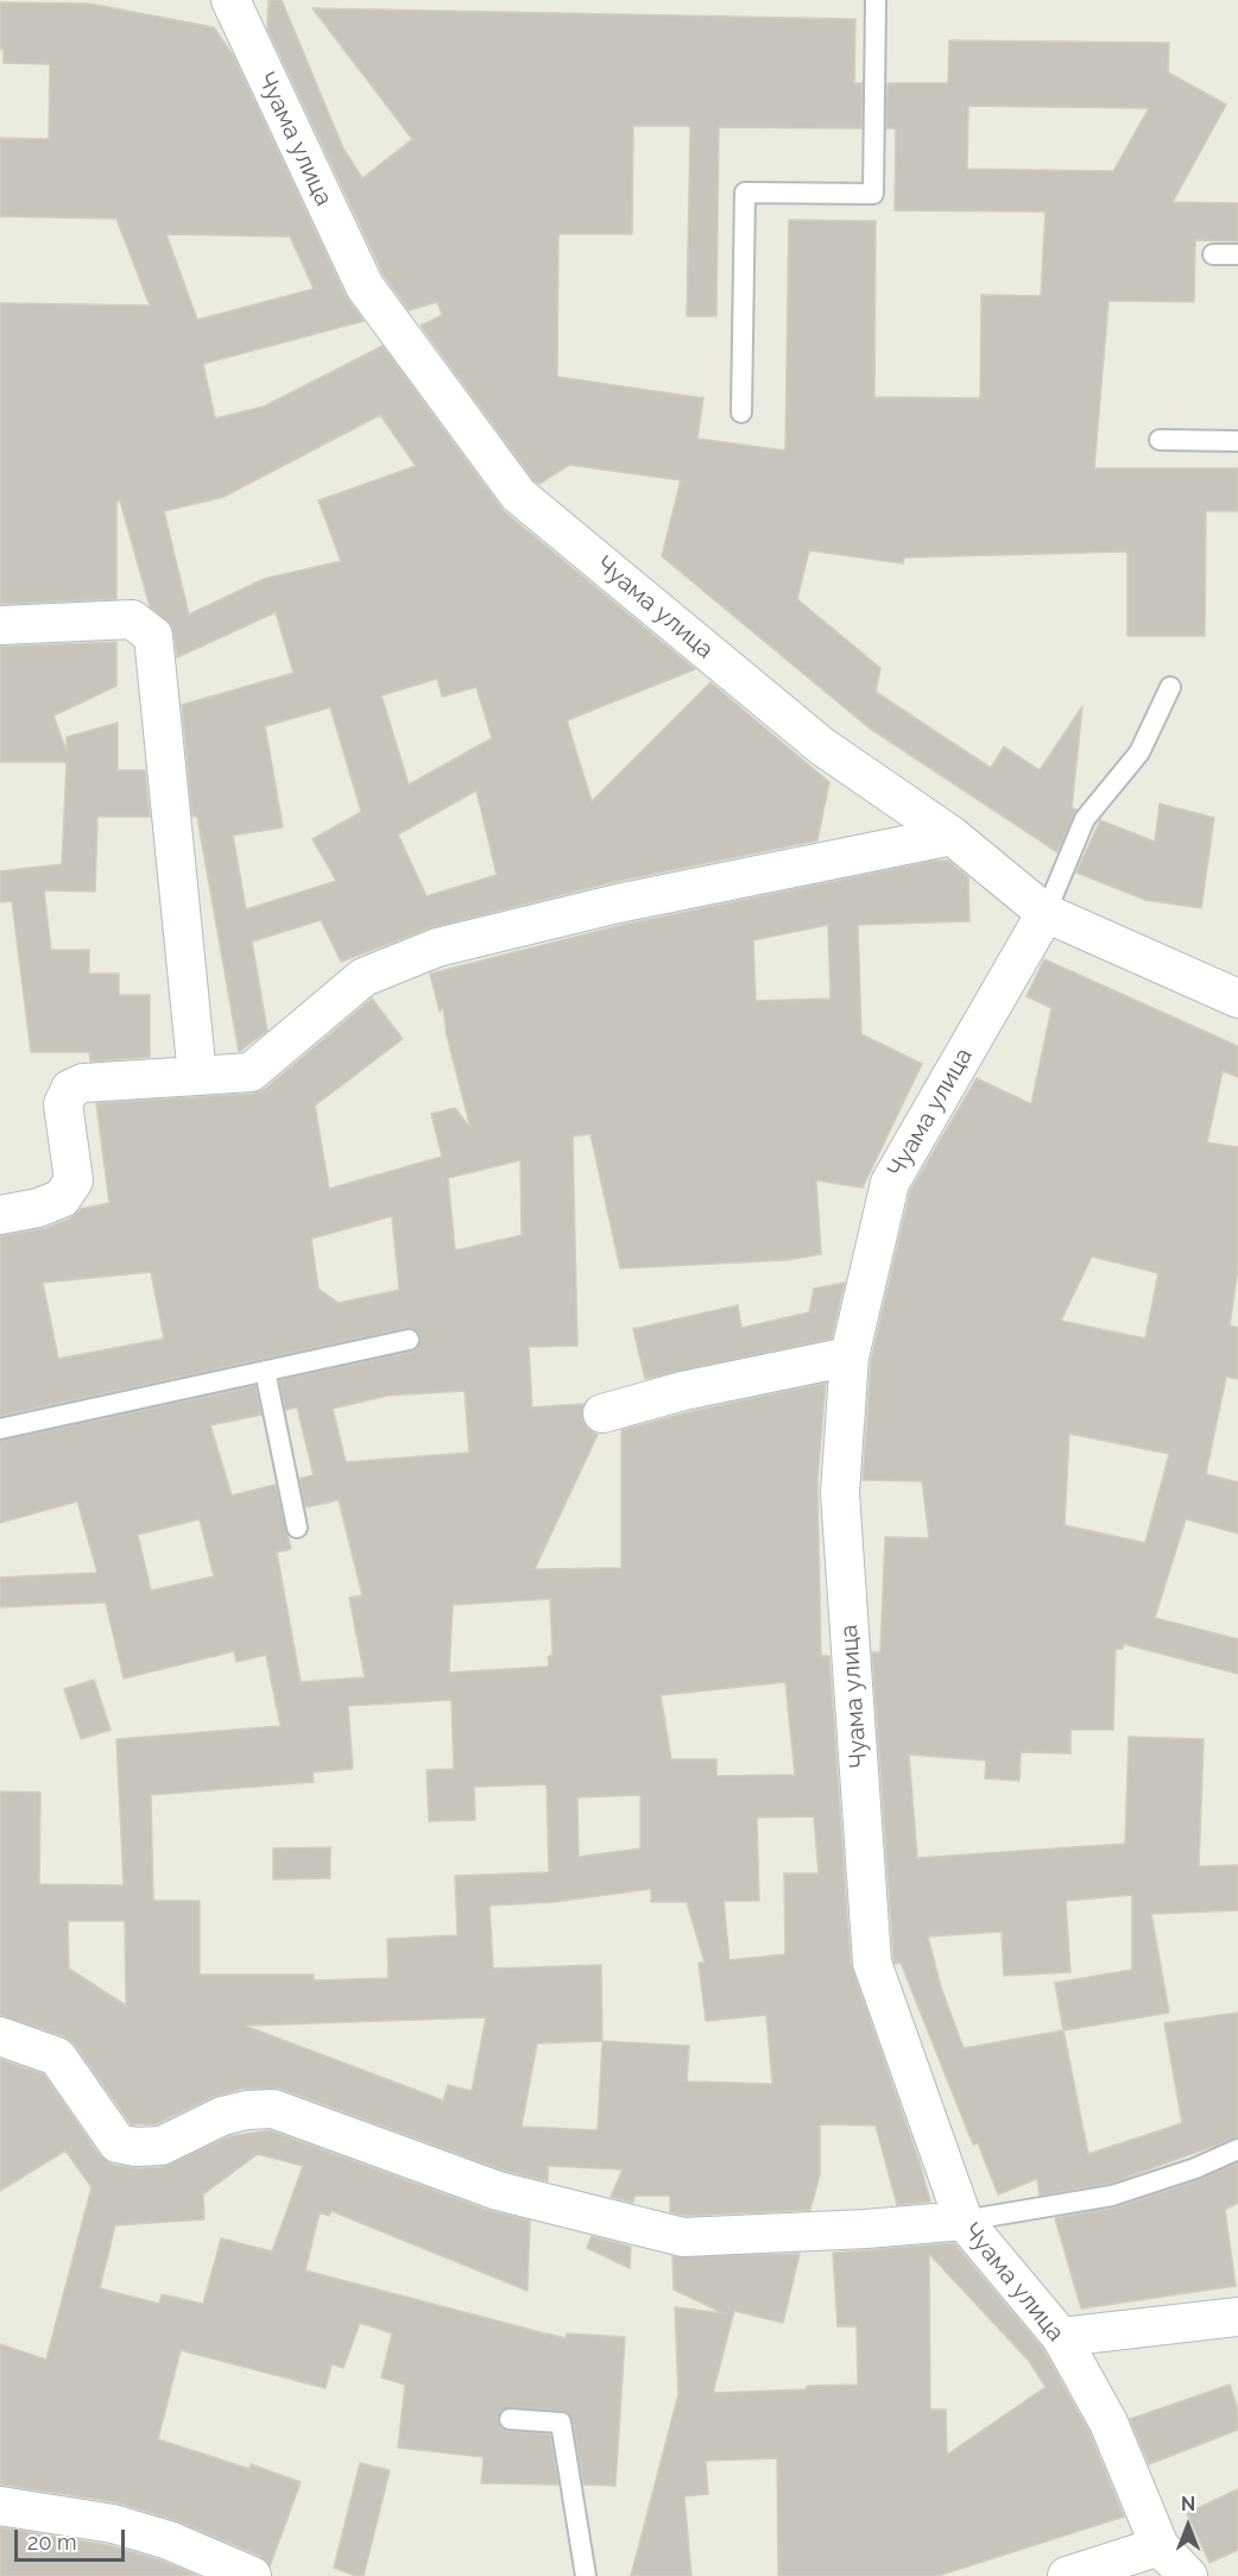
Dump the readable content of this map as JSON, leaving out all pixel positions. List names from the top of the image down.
{
  "streets": {
    "street": ["Чуама улица"]
  },
  "scale_bar": "20 m",
  "north": "top"
}
